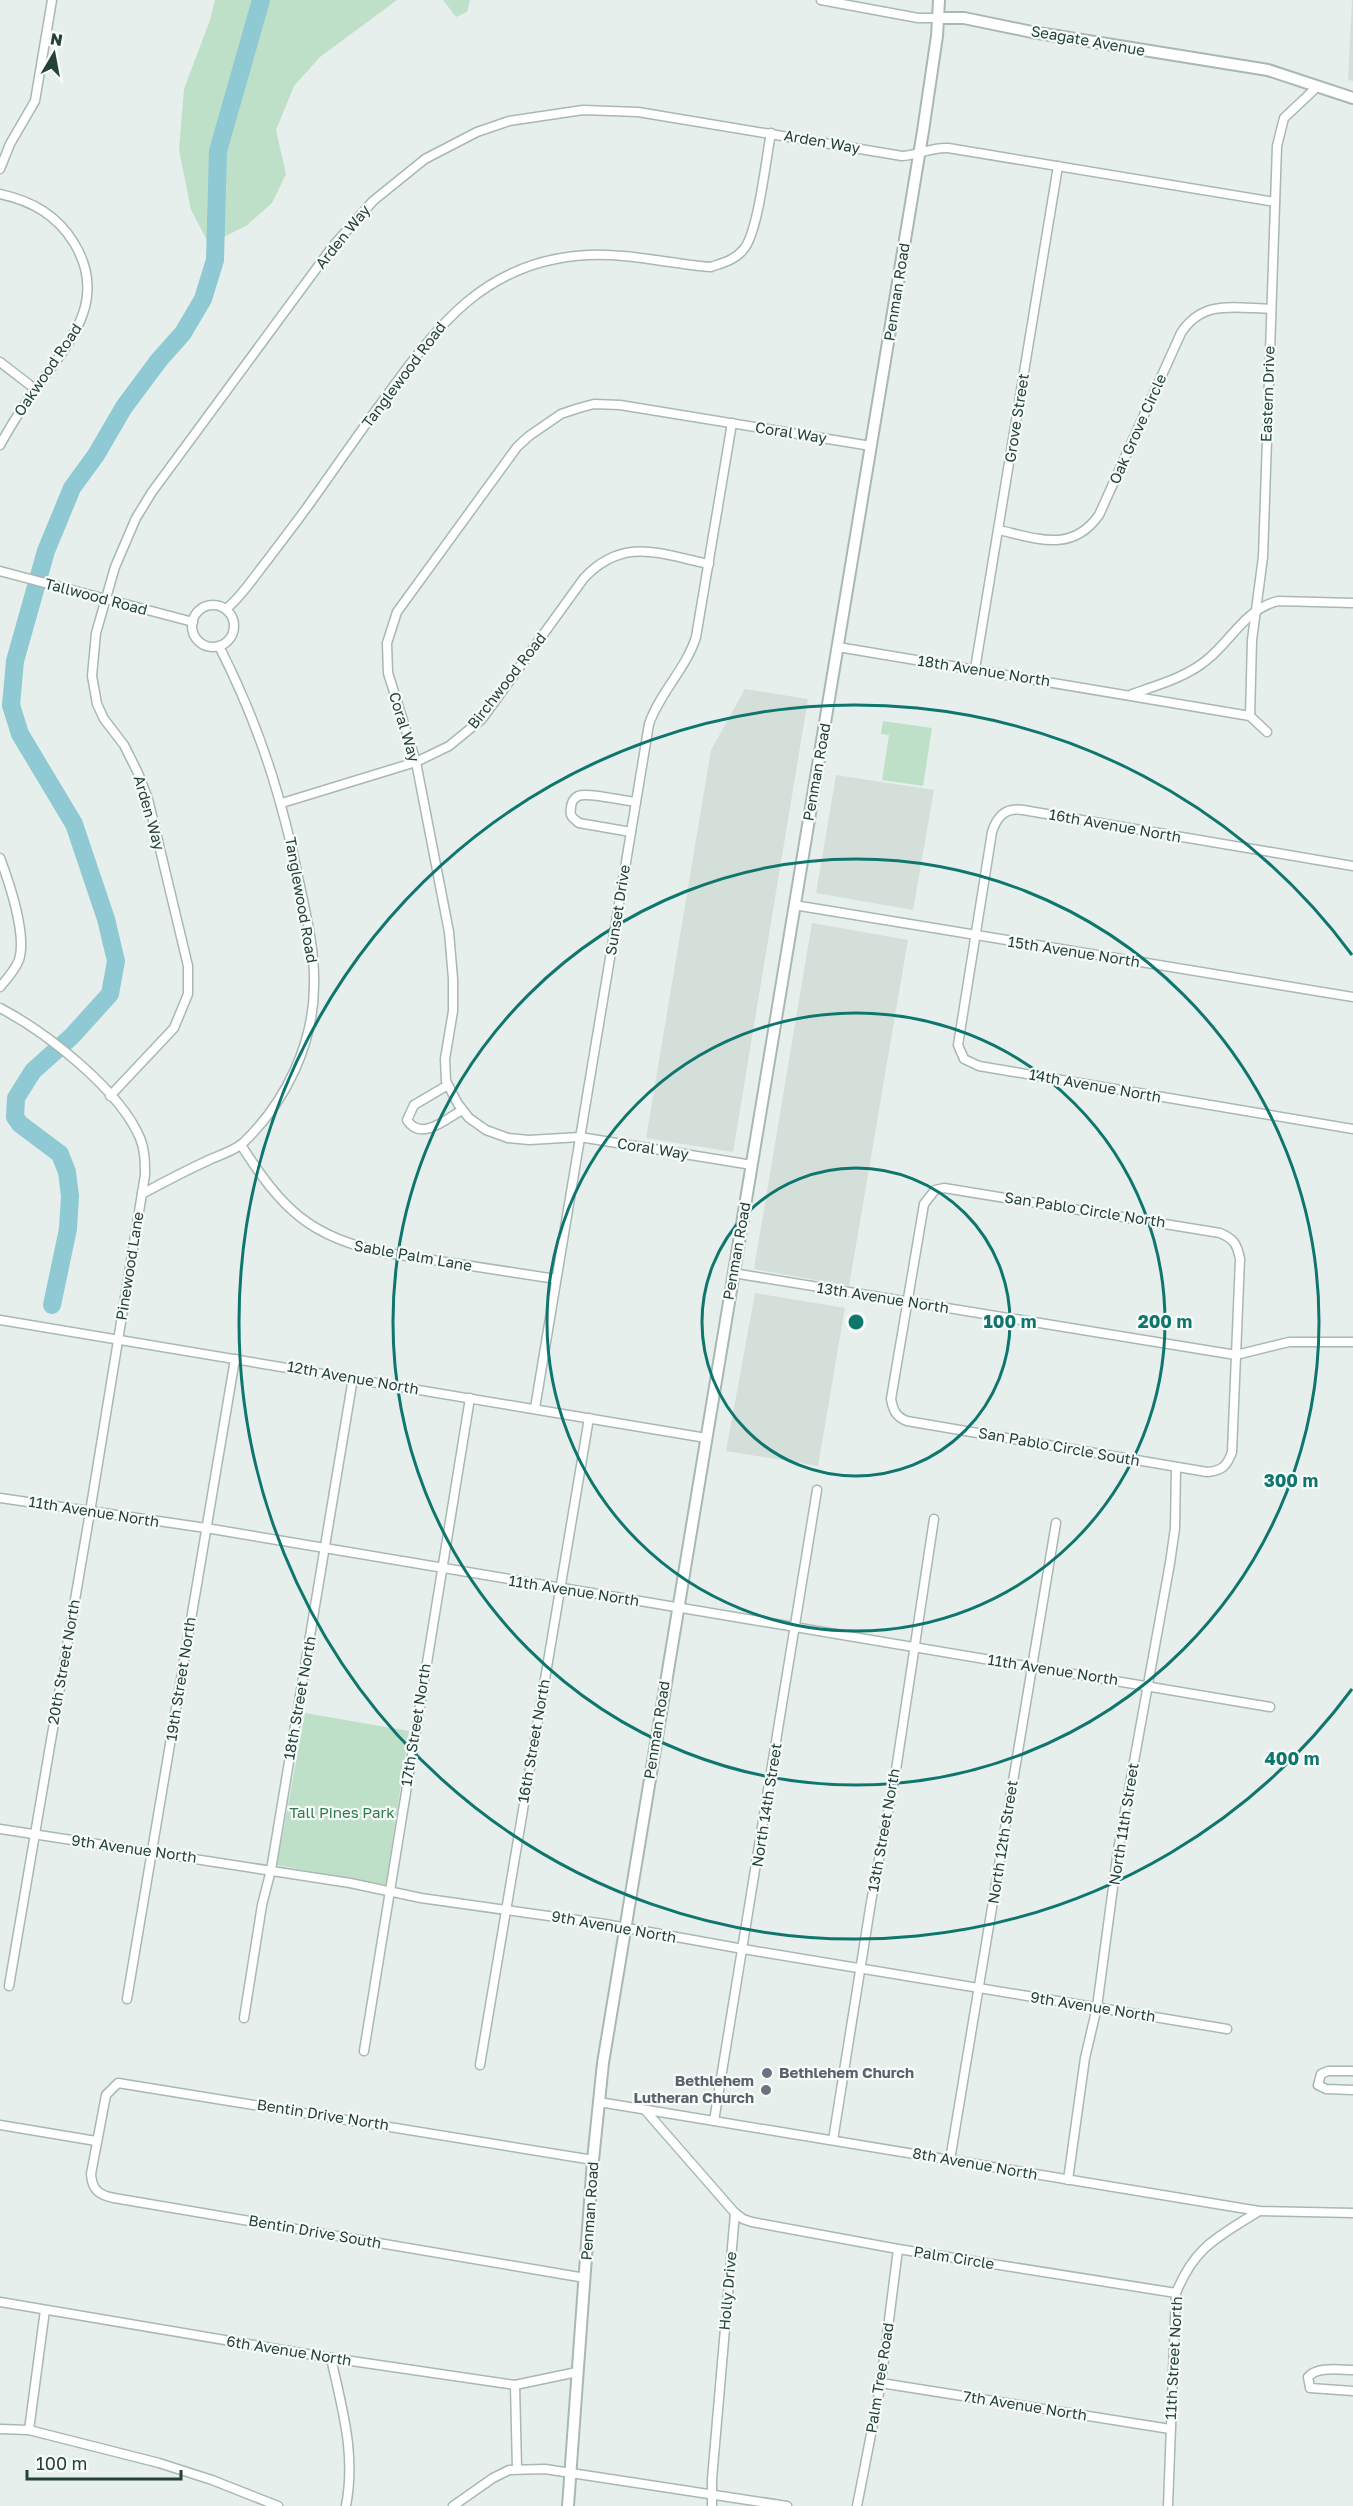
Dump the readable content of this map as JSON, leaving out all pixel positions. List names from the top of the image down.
{
  "streets": {
    "street": [
      "Seagate Avenue",
      "Arden Way",
      "Penman Road",
      "Oakwood Road",
      "Tanglewood Road",
      "Eastern Drive",
      "Grove Street",
      "Oak Grove Circle",
      "Coral Way",
      "Tallwood Road",
      "18th Avenue North",
      "Birchwood Road",
      "16th Avenue North",
      "Sunset Drive",
      "15th Avenue North",
      "14th Avenue North",
      "San Pablo Circle North",
      "Sable Palm Lane",
      "Pinewood Lane",
      "13th Avenue North",
      "12th Avenue North",
      "San Pablo Circle South",
      "11th Avenue North",
      "20th Street North",
      "19th Street North",
      "18th Street North",
      "17th Street North",
      "16th Street North",
      "North 14th Street",
      "North 11th Street",
      "13th Street North",
      "North 12th Street",
      "9th Avenue North",
      "Bentin Drive North",
      "8th Avenue North",
      "Bentin Drive South",
      "Palm Circle",
      "Holly Drive",
      "6th Avenue North",
      "11th Street North",
      "Palm Tree Road",
      "7th Avenue North"
    ]
  },
  "crossings": [
    ["Seagate Avenue", "Penman Road"],
    ["Seagate Avenue", "Eastern Drive"],
    ["Arden Way", "Penman Road"],
    ["Arden Way", "Tanglewood Road"],
    ["Arden Way", "Eastern Drive"],
    ["Arden Way", "Grove Street"],
    ["Arden Way", "Tallwood Road"],
    ["Arden Way", "Pinewood Lane"],
    ["Penman Road", "Coral Way"],
    ["Penman Road", "18th Avenue North"],
    ["Penman Road", "15th Avenue North"],
    ["Penman Road", "13th Avenue North"],
    ["Penman Road", "12th Avenue North"],
    ["Penman Road", "11th Avenue North"],
    ["Penman Road", "9th Avenue North"],
    ["Penman Road", "Bentin Drive North"],
    ["Penman Road", "8th Avenue North"],
    ["Penman Road", "Bentin Drive South"],
    ["Penman Road", "6th Avenue North"],
    ["Tanglewood Road", "Tallwood Road"],
    ["Tanglewood Road", "Birchwood Road"],
    ["Tanglewood Road", "Sable Palm Lane"],
    ["Tanglewood Road", "Pinewood Lane"],
    ["Eastern Drive", "Oak Grove Circle"],
    ["Eastern Drive", "18th Avenue North"],
    ["Grove Street", "Oak Grove Circle"],
    ["Grove Street", "18th Avenue North"],
    ["Coral Way", "Birchwood Road"],
    ["Coral Way", "Sunset Drive"],
    ["Birchwood Road", "Sunset Drive"],
    ["16th Avenue North", "15th Avenue North"],
    ["16th Avenue North", "14th Avenue North"],
    ["Sunset Drive", "Sable Palm Lane"],
    ["Sunset Drive", "12th Avenue North"],
    ["15th Avenue North", "14th Avenue North"],
    ["San Pablo Circle North", "13th Avenue North"],
    ["San Pablo Circle North", "San Pablo Circle South"],
    ["Pinewood Lane", "12th Avenue North"],
    ["Pinewood Lane", "20th Street North"],
    ["13th Avenue North", "San Pablo Circle South"],
    ["12th Avenue North", "20th Street North"],
    ["12th Avenue North", "19th Street North"],
    ["12th Avenue North", "18th Street North"],
    ["12th Avenue North", "17th Street North"],
    ["12th Avenue North", "16th Street North"],
    ["San Pablo Circle South", "North 11th Street"],
    ["11th Avenue North", "20th Street North"],
    ["11th Avenue North", "19th Street North"],
    ["11th Avenue North", "18th Street North"],
    ["11th Avenue North", "17th Street North"],
    ["11th Avenue North", "16th Street North"],
    ["11th Avenue North", "North 14th Street"],
    ["11th Avenue North", "North 11th Street"],
    ["11th Avenue North", "13th Street North"],
    ["11th Avenue North", "North 12th Street"],
    ["20th Street North", "9th Avenue North"],
    ["19th Street North", "9th Avenue North"],
    ["18th Street North", "9th Avenue North"],
    ["17th Street North", "9th Avenue North"],
    ["16th Street North", "9th Avenue North"],
    ["North 14th Street", "9th Avenue North"],
    ["North 14th Street", "8th Avenue North"],
    ["North 11th Street", "9th Avenue North"],
    ["North 11th Street", "8th Avenue North"],
    ["13th Street North", "9th Avenue North"],
    ["13th Street North", "8th Avenue North"],
    ["North 12th Street", "9th Avenue North"],
    ["North 12th Street", "8th Avenue North"],
    ["Bentin Drive North", "Bentin Drive South"],
    ["8th Avenue North", "11th Street North"],
    ["Palm Circle", "Holly Drive"],
    ["Palm Circle", "11th Street North"],
    ["Palm Circle", "Palm Tree Road"],
    ["11th Street North", "7th Avenue North"],
    ["Palm Tree Road", "7th Avenue North"]
  ],
  "parks": ["Tall Pines Park"],
  "places": ["Bethlehem Church", "Bethlehem Lutheran Church"],
  "scale_bar": "100 m",
  "north": "top",
  "rings": [
    "100 m",
    "200 m",
    "300 m",
    "400 m"
  ]
}
